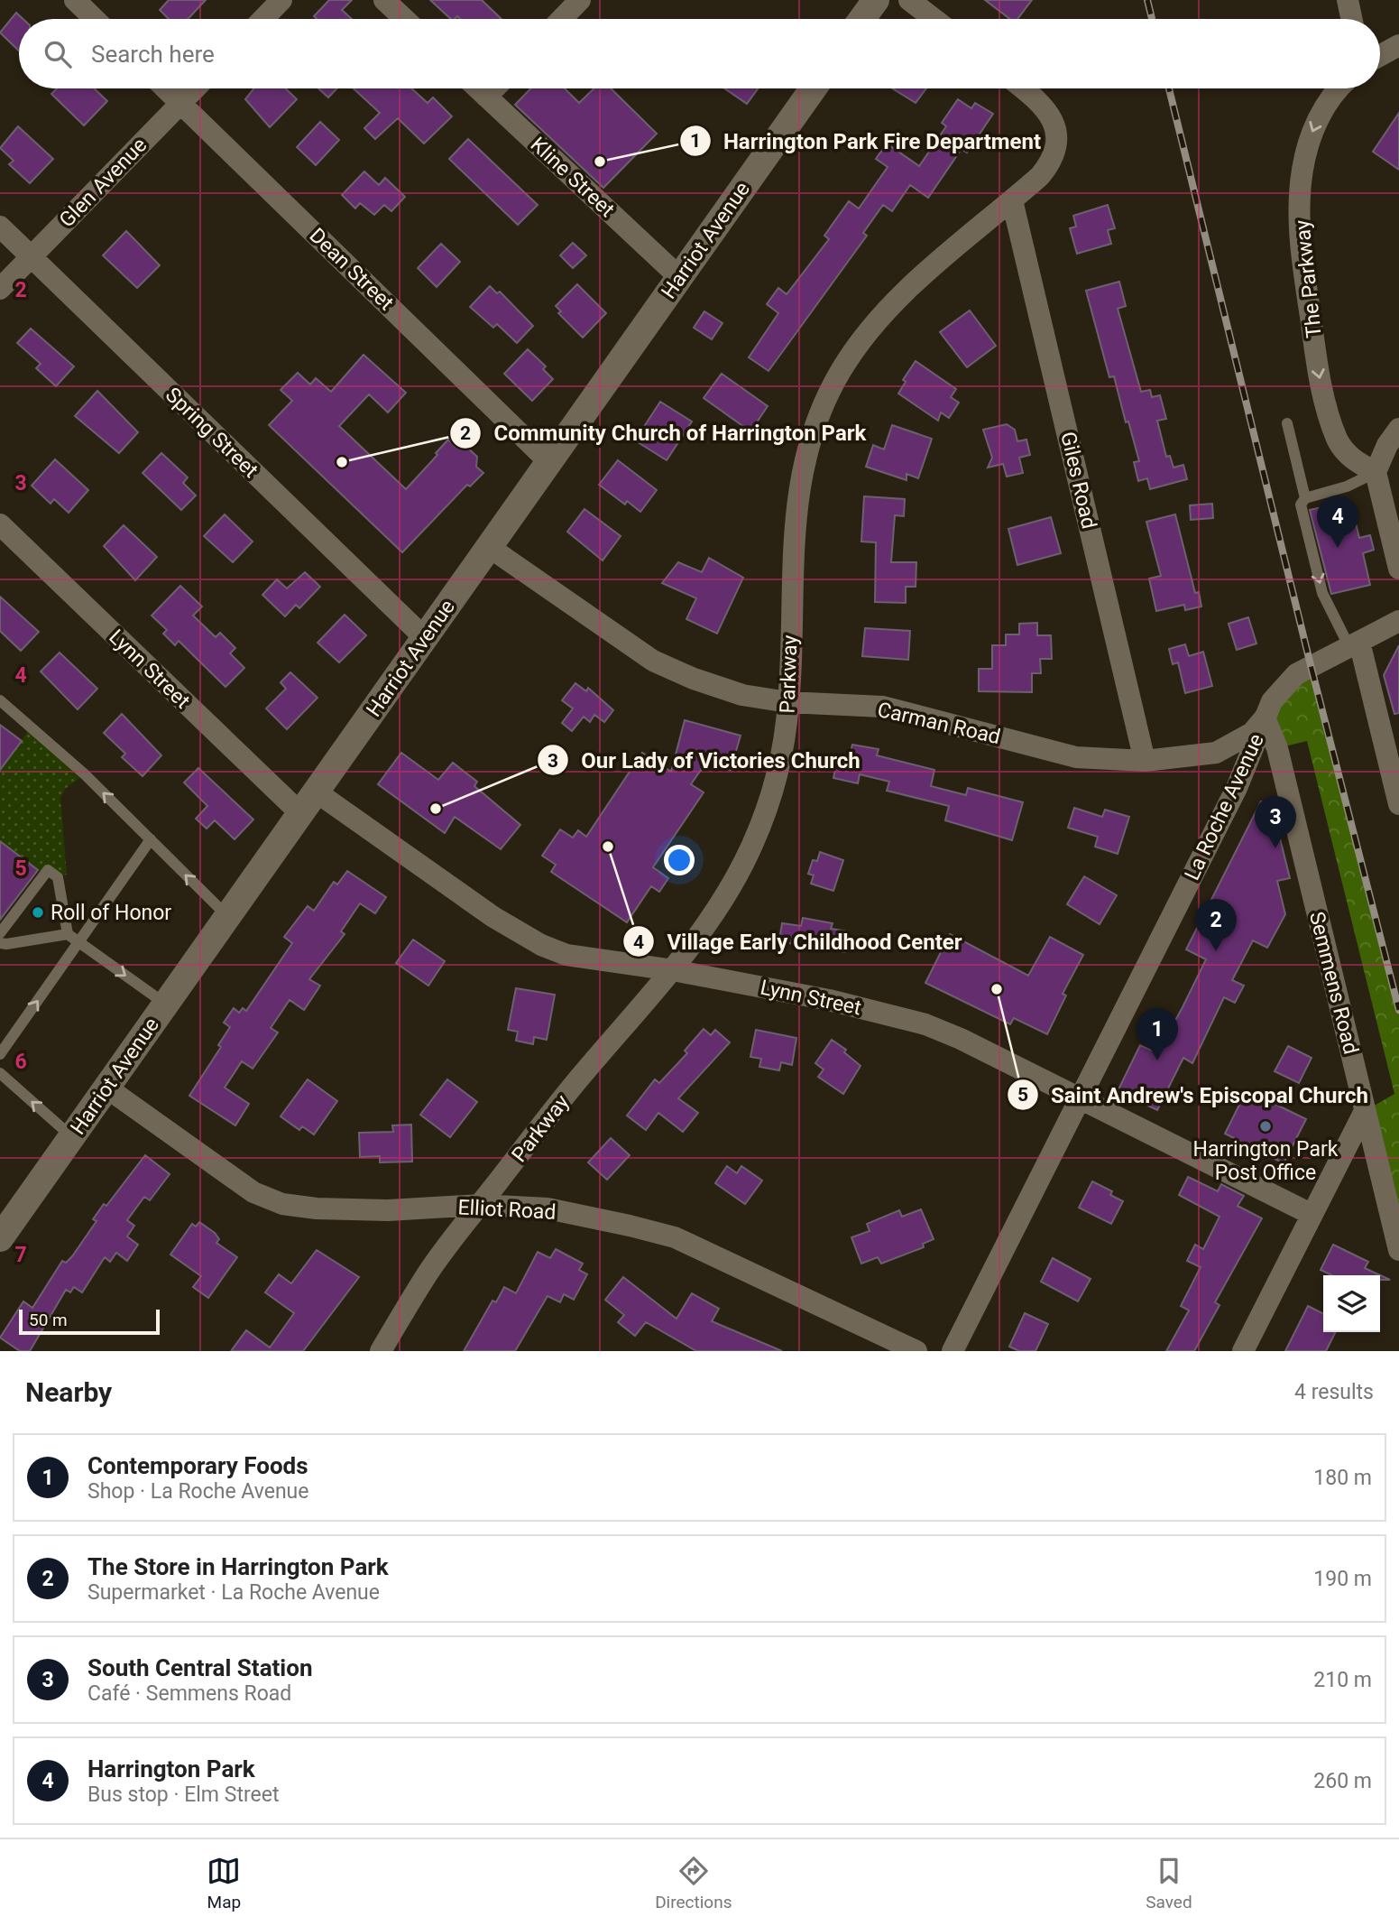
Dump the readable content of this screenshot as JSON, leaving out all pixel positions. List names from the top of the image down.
{
  "streets": {
    "street": [
      "Kline Street",
      "Glen Avenue",
      "Harriot Avenue",
      "Dean Street",
      "The Parkway",
      "Spring Street",
      "Giles Road",
      "Lynn Street",
      "Parkway",
      "Carman Road",
      "La Roche Avenue",
      "Semmens Road",
      "Elliot Road"
    ]
  },
  "crossings": [
    ["Kline Street", "Harriot Avenue"],
    ["Glen Avenue", "Dean Street"],
    ["Glen Avenue", "Spring Street"],
    ["Harriot Avenue", "Dean Street"],
    ["Harriot Avenue", "Spring Street"],
    ["Harriot Avenue", "Lynn Street"],
    ["Harriot Avenue", "Carman Road"],
    ["Harriot Avenue", "Elliot Road"],
    ["Giles Road", "Parkway"],
    ["Giles Road", "Carman Road"],
    ["Lynn Street", "Parkway"],
    ["Lynn Street", "La Roche Avenue"],
    ["Parkway", "Carman Road"],
    ["Parkway", "Elliot Road"],
    ["Carman Road", "La Roche Avenue"],
    ["Carman Road", "Semmens Road"],
    ["La Roche Avenue", "Semmens Road"]
  ],
  "one_way": ["The Parkway"],
  "places": [
    "Harrington Park Fire Department",
    "Community Church of Harrington Park",
    "Our Lady of Victories Church",
    "Village Early Childhood Center",
    "Roll of Honor",
    "Saint Andrew's Episcopal Church",
    "Harrington Park Post Office"
  ],
  "scale_bar": "50 m",
  "page": {
    "search": "Search here",
    "pins": [
      "4",
      "3",
      "2",
      "1"
    ],
    "scale": "50 m",
    "heading": ["Nearby", "4 results"],
    "list": [
      {
        "mark": "1",
        "name": "Contemporary Foods",
        "note": "Shop · La Roche Avenue",
        "value": "180 m"
      },
      {
        "mark": "2",
        "name": "The Store in Harrington Park",
        "note": "Supermarket · La Roche Avenue",
        "value": "190 m"
      },
      {
        "mark": "3",
        "name": "South Central Station",
        "note": "Café · Semmens Road",
        "value": "210 m"
      },
      {
        "mark": "4",
        "name": "Harrington Park",
        "note": "Bus stop · Elm Street",
        "value": "260 m"
      }
    ],
    "nav": ["Map", "Directions", "Saved"]
  },
  "grid": {
    "rows": [
      "2",
      "3",
      "4",
      "5",
      "6",
      "7"
    ]
  }
}
